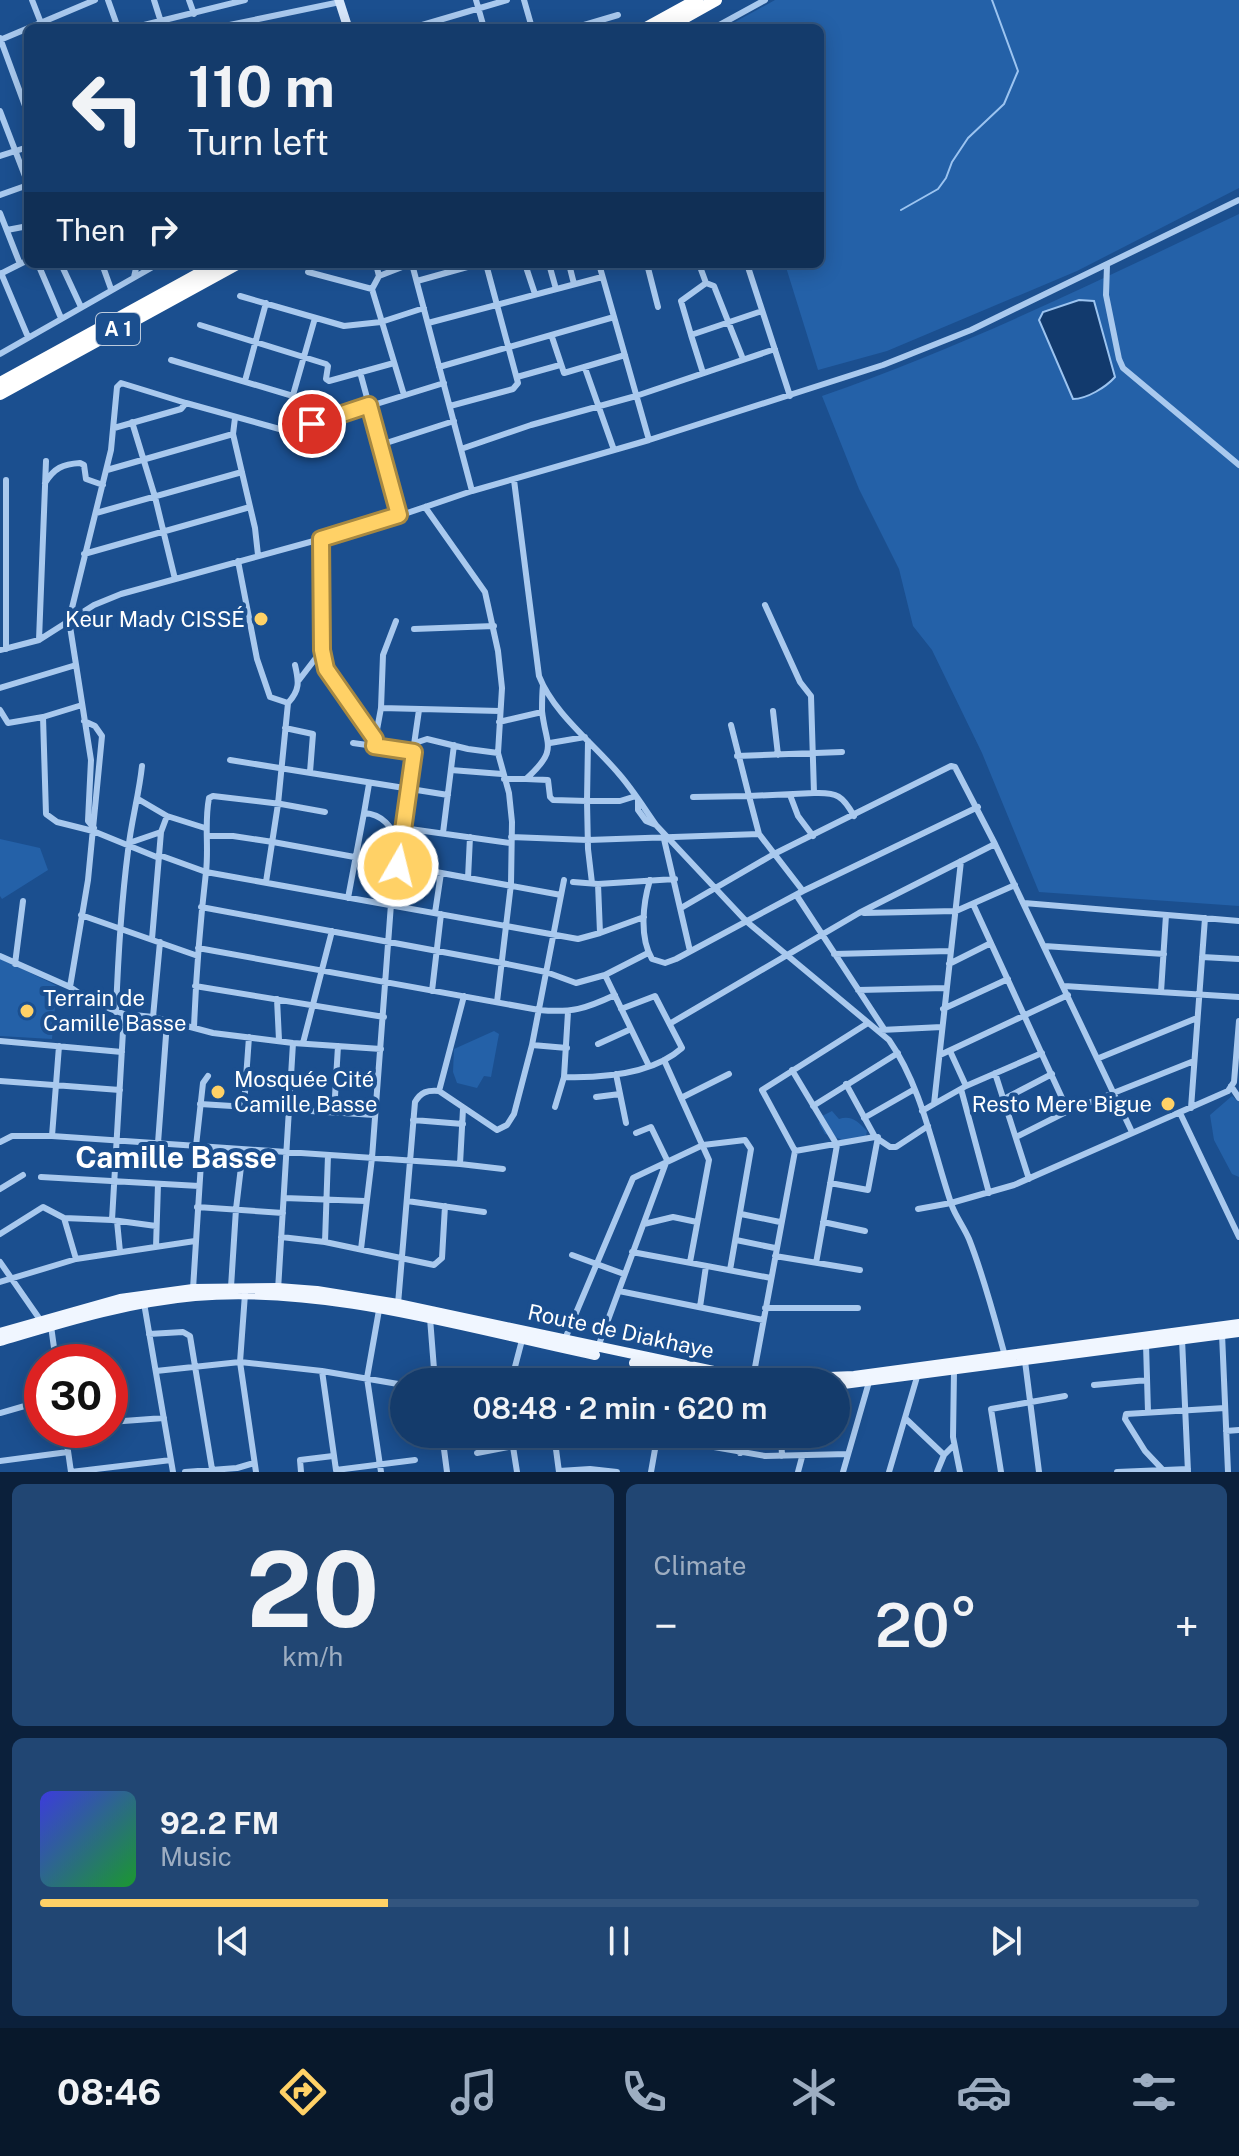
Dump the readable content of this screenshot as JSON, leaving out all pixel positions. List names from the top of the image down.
{
  "streets": {
    "highway": ["A 1"],
    "main road": ["Route de Diakhaye"]
  },
  "districts": ["Camille Basse"],
  "places": [
    "Keur Mady CISSÉ",
    "Terrain de Camille Basse",
    "Mosquée Cité Camille Basse",
    "Resto Mere Bigue"
  ],
  "page": {
    "turn": ["110 m", "Turn left"],
    "then": "Then",
    "limit": "30",
    "trip": "08:48 · 2 min · 620 m",
    "tile": [
      ["20", "km/h"],
      "Climate"
    ],
    "heat": ["−", "20°", "+"],
    "song": ["92.2 FM", "Music"],
    "tabs": "08:46"
  }
}
